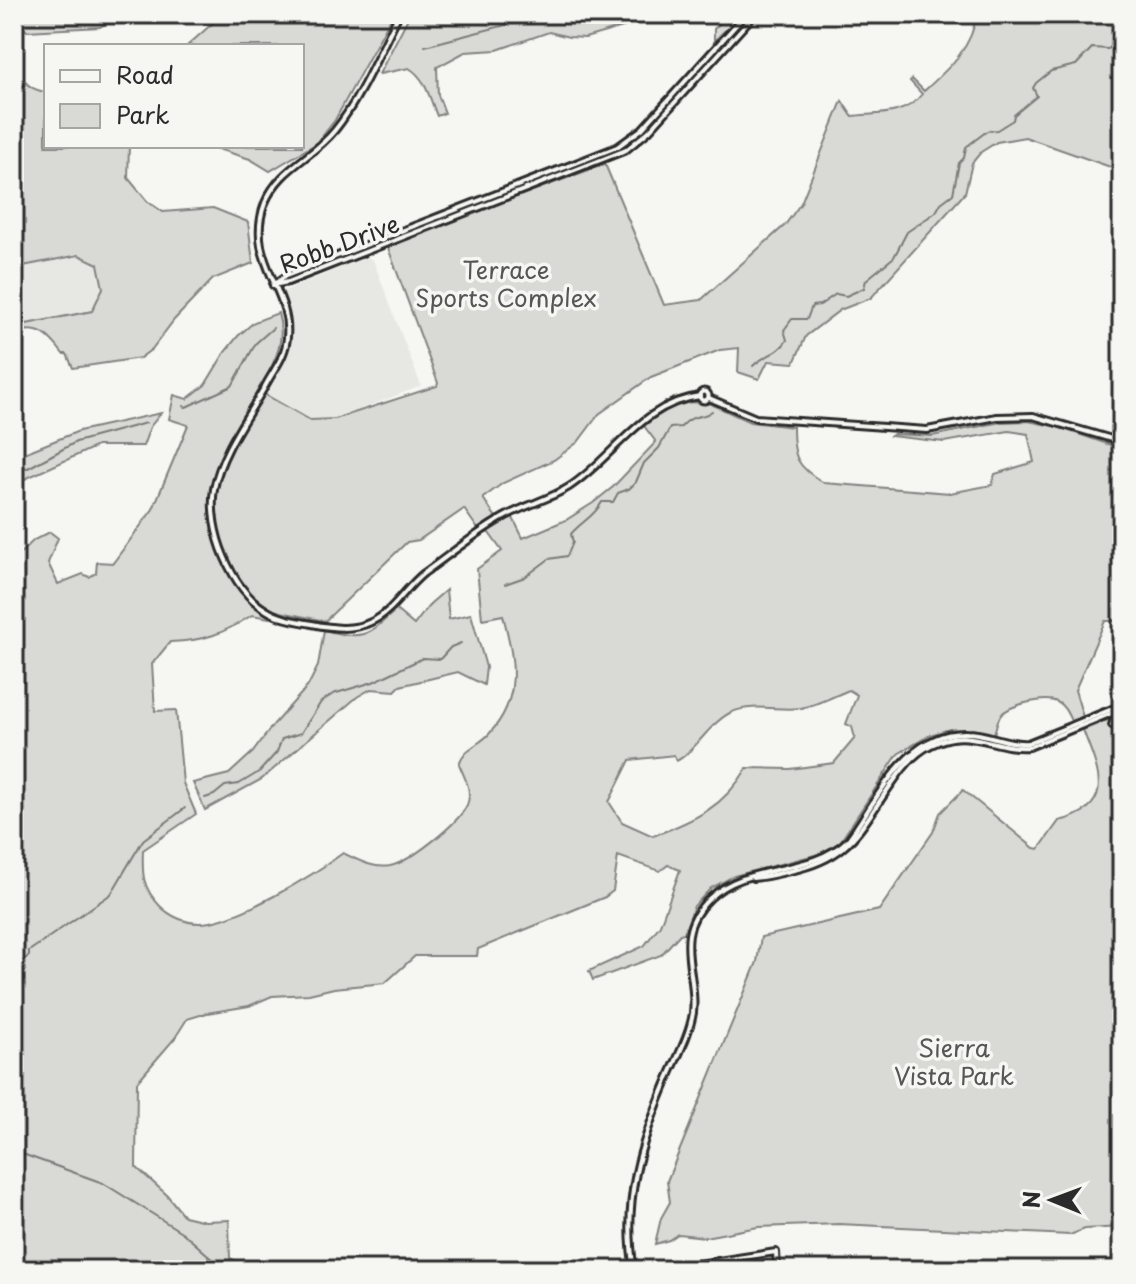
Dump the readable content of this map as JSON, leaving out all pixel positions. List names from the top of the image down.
{
  "streets": {
    "street": ["Robb Drive"]
  },
  "parks": ["Terrace Sports Complex", "Sierra Vista Park"],
  "legend": ["Road", "Park"],
  "north": "left"
}
